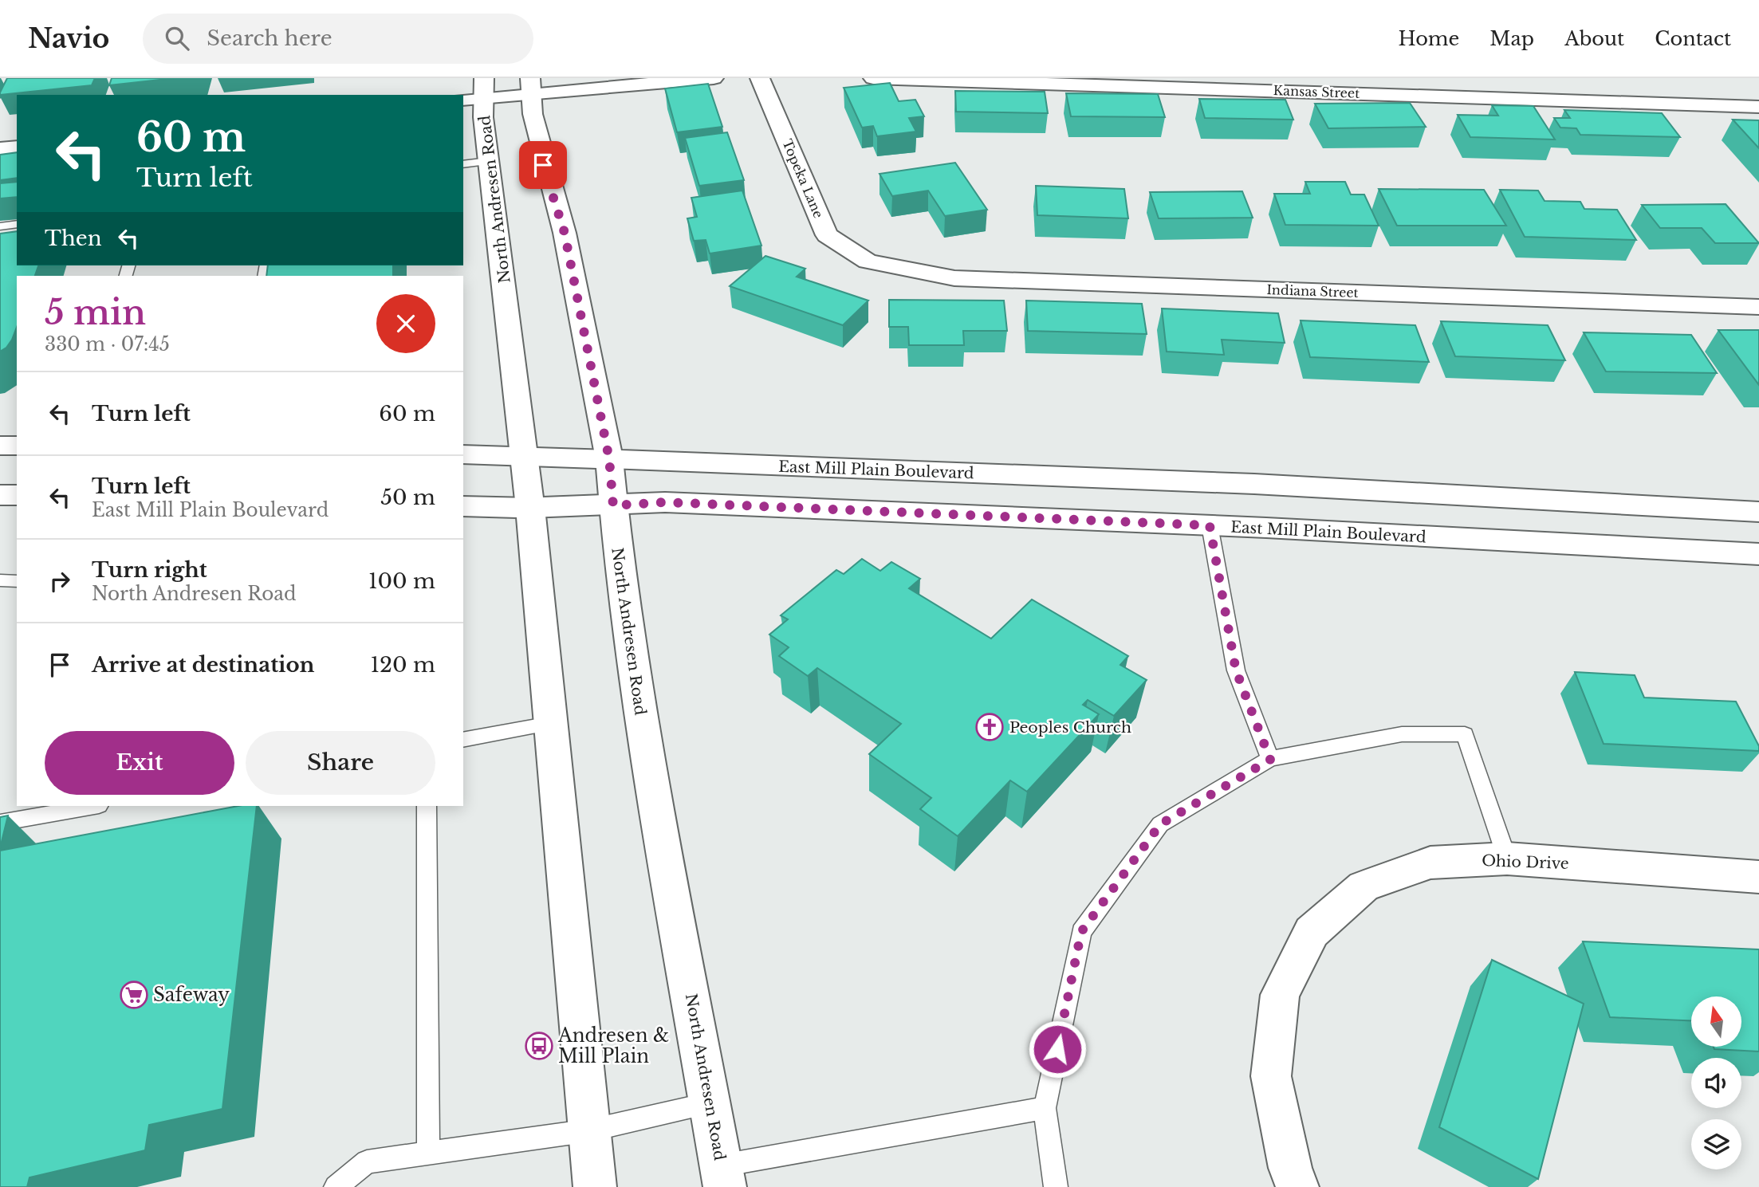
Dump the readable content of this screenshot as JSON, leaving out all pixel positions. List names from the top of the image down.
{
  "streets": {
    "street": [
      "Kansas Street",
      "Topeka Lane",
      "North Andresen Road",
      "Indiana Street",
      "East Mill Plain Boulevard",
      "Ohio Drive"
    ]
  },
  "crossings": [
    ["Topeka Lane", "Indiana Street"],
    ["North Andresen Road", "East Mill Plain Boulevard"]
  ],
  "places": {
    "church": ["Peoples Church"],
    "supermarket": ["Safeway"],
    "bus stop": ["Andresen & Mill Plain"]
  },
  "north": "top",
  "page": {
    "header": "Navio",
    "search": "Search here",
    "nav": [
      "Home",
      "Map",
      "About",
      "Contact"
    ],
    "turn": ["60 m", "Turn left"],
    "then": "Then",
    "heading": ["5 min", "330 m · 07:45"],
    "list": [
      {
        "name": "Turn left",
        "value": "60 m"
      },
      {
        "name": "Turn left",
        "note": "East Mill Plain Boulevard",
        "value": "50 m"
      },
      {
        "name": "Turn right",
        "note": "North Andresen Road",
        "value": "100 m"
      },
      {
        "name": "Arrive at destination",
        "value": "120 m"
      }
    ],
    "buttons": ["Exit", "Share"]
  }
}
